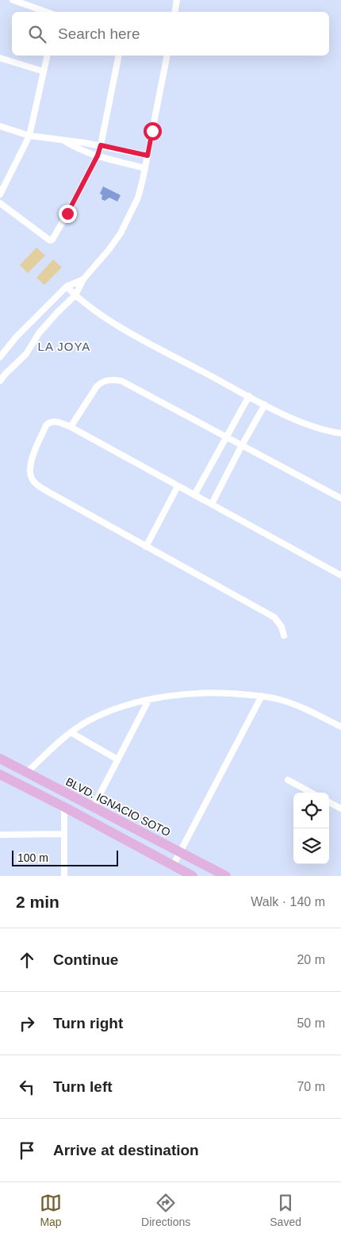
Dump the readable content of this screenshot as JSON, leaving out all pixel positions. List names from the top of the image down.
{
  "streets": {
    "main road": ["BLVD. IGNACIO SOTO"]
  },
  "districts": ["LA JOYA"],
  "scale_bar": "100 m",
  "page": {
    "search": "Search here",
    "scale": "100 m",
    "heading": ["2 min", "Walk · 140 m"],
    "list": [
      ["Continue", "20 m"],
      ["Turn right", "50 m"],
      ["Turn left", "70 m"],
      "Arrive at destination"
    ],
    "nav": ["Map", "Directions", "Saved"]
  }
}
